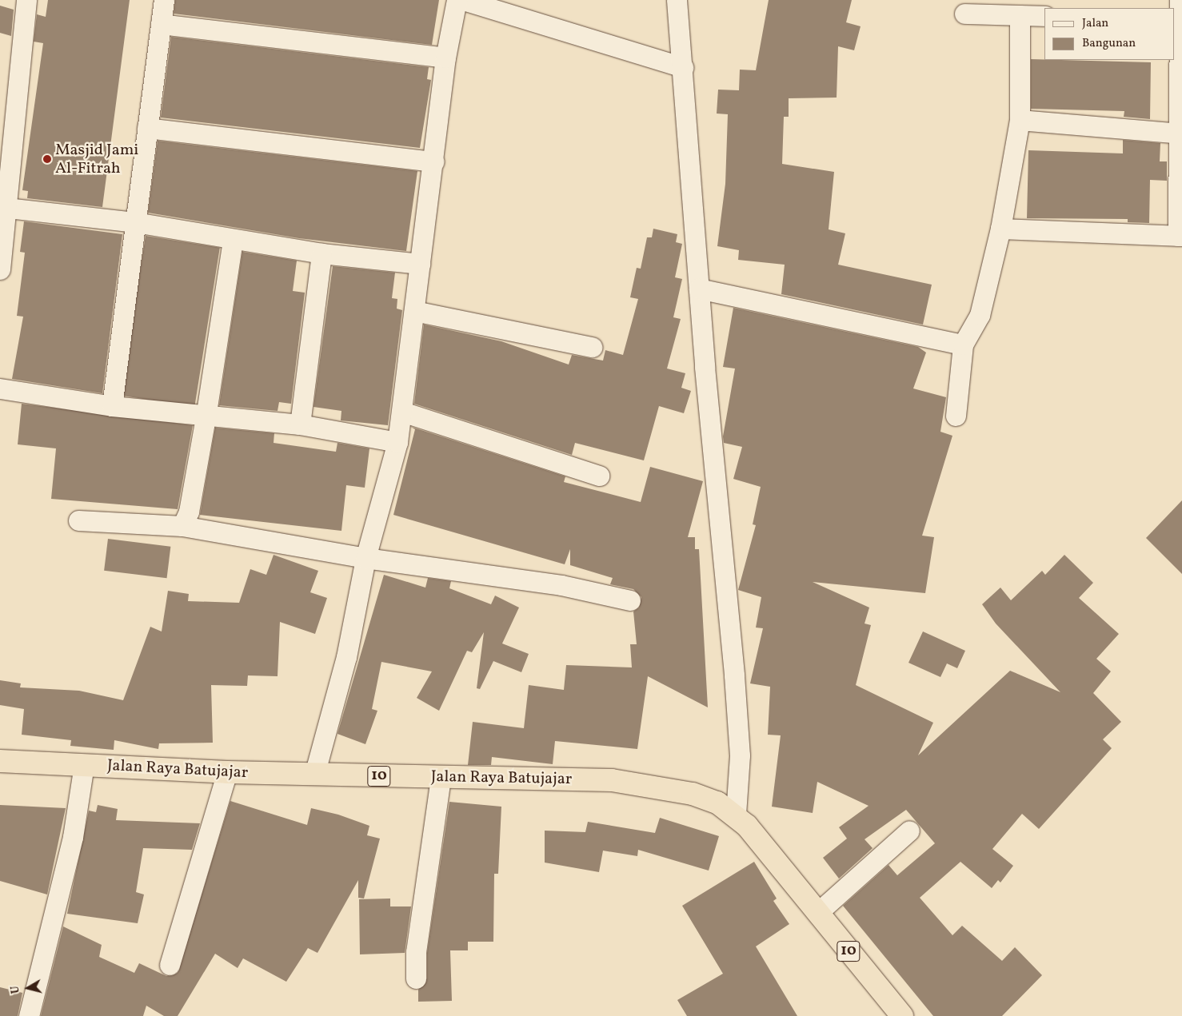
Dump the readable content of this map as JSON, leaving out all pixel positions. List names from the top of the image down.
{
  "streets": {
    "highway": ["Jalan Raya Batujajar", "10"]
  },
  "places": ["Masjid Jami Al-Fitrah"],
  "legend": ["Jalan", "Bangunan"],
  "north": "left"
}
